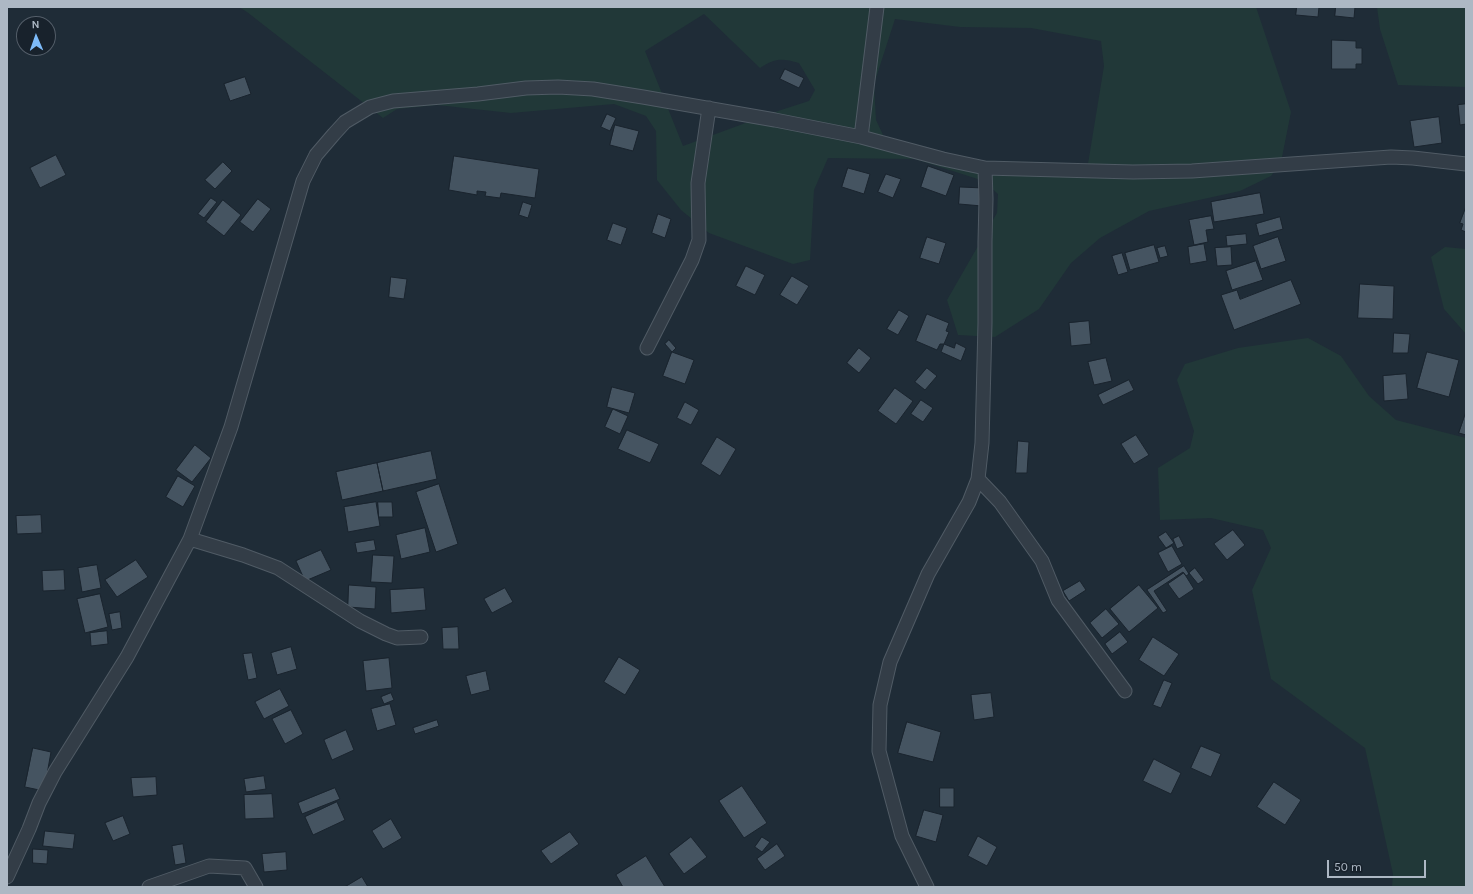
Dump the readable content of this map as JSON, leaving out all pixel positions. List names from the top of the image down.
{
  "scale_bar": "50 m",
  "north": "top"
}
